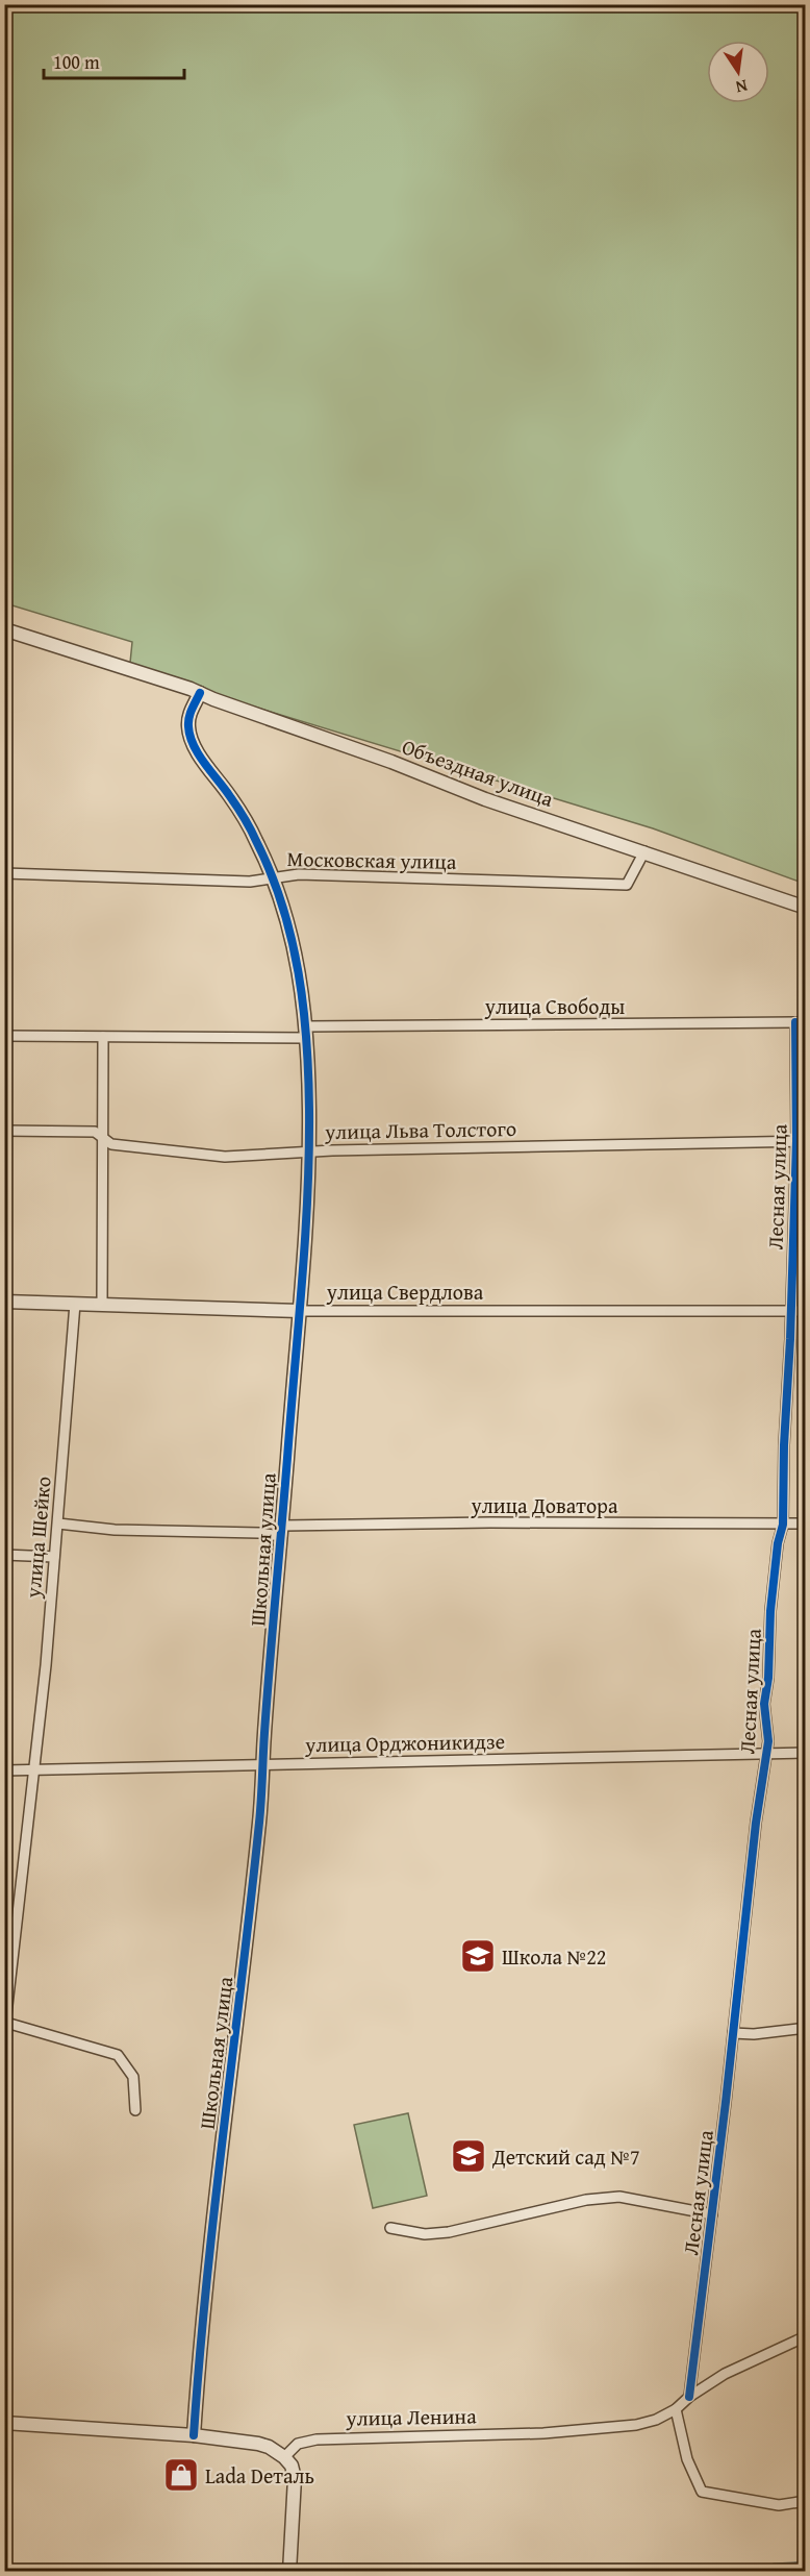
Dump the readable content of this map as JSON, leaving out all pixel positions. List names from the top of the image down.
{
  "streets": {
    "street": [
      "Объездная улица",
      "Московская улица",
      "улица Свободы",
      "улица Льва Толстого",
      "Лесная улица",
      "улица Свердлова",
      "улица Доватора",
      "улица Шейко",
      "Школьная улица",
      "улица Орджоникидзе",
      "улица Ленина"
    ]
  },
  "crossings": [
    ["Объездная улица", "Московская улица"],
    ["Объездная улица", "Школьная улица"],
    ["Московская улица", "Школьная улица"],
    ["улица Свободы", "Лесная улица"],
    ["улица Свободы", "Школьная улица"],
    ["улица Льва Толстого", "Лесная улица"],
    ["улица Льва Толстого", "Школьная улица"],
    ["Лесная улица", "улица Свердлова"],
    ["Лесная улица", "улица Доватора"],
    ["Лесная улица", "улица Орджоникидзе"],
    ["Лесная улица", "улица Ленина"],
    ["улица Свердлова", "улица Шейко"],
    ["улица Свердлова", "Школьная улица"],
    ["улица Доватора", "улица Шейко"],
    ["улица Доватора", "Школьная улица"],
    ["улица Шейко", "улица Орджоникидзе"],
    ["Школьная улица", "улица Орджоникидзе"]
  ],
  "places": {
    "school or university": ["Школа №22", "Детский сад №7"],
    "shop": ["Lada Dеталь"]
  },
  "scale_bar": "100 m",
  "north": "bottom"
}
